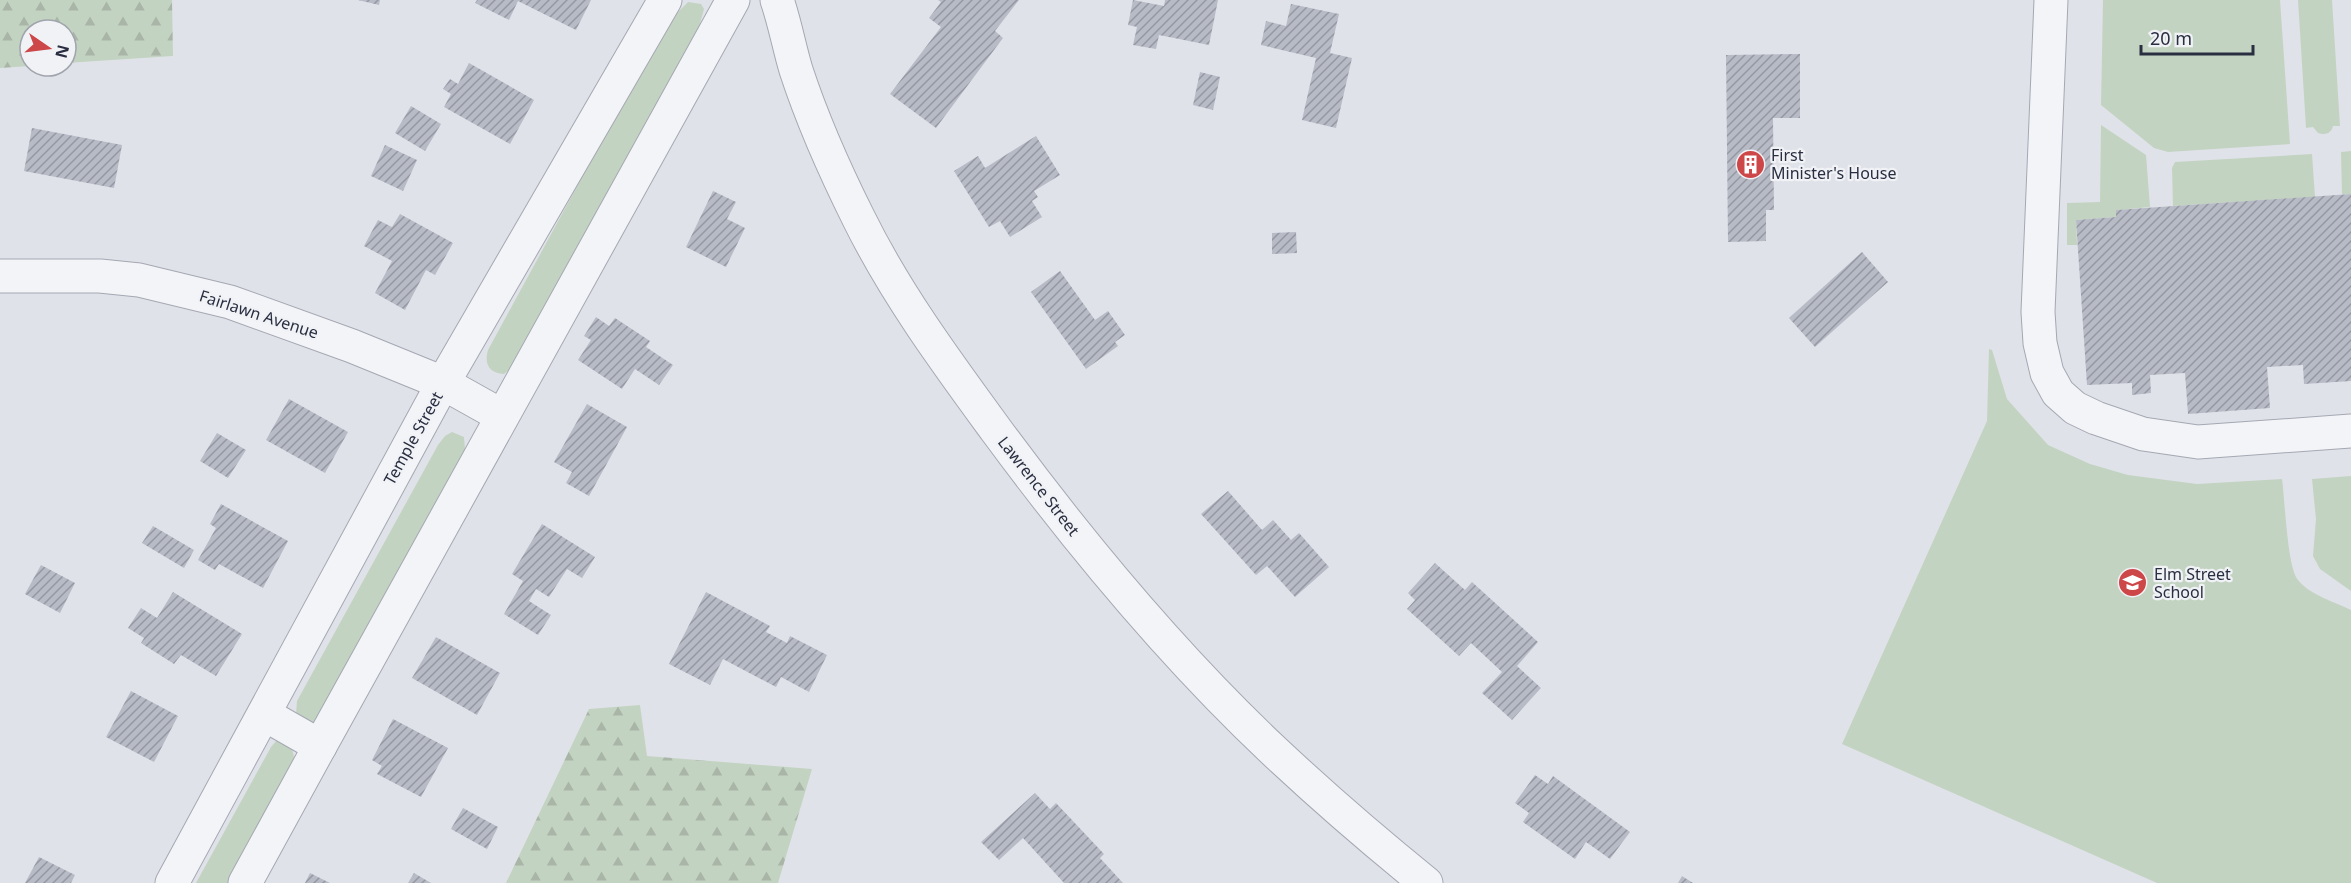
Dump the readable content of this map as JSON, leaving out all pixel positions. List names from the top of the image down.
{
  "streets": {
    "street": ["Fairlawn Avenue", "Temple Street", "Lawrence Street"]
  },
  "crossings": [
    ["Fairlawn Avenue", "Temple Street"]
  ],
  "places": {
    "building": ["First Minister's House"],
    "school or university": ["Elm Street School"]
  },
  "scale_bar": "20 m",
  "north": "right"
}
